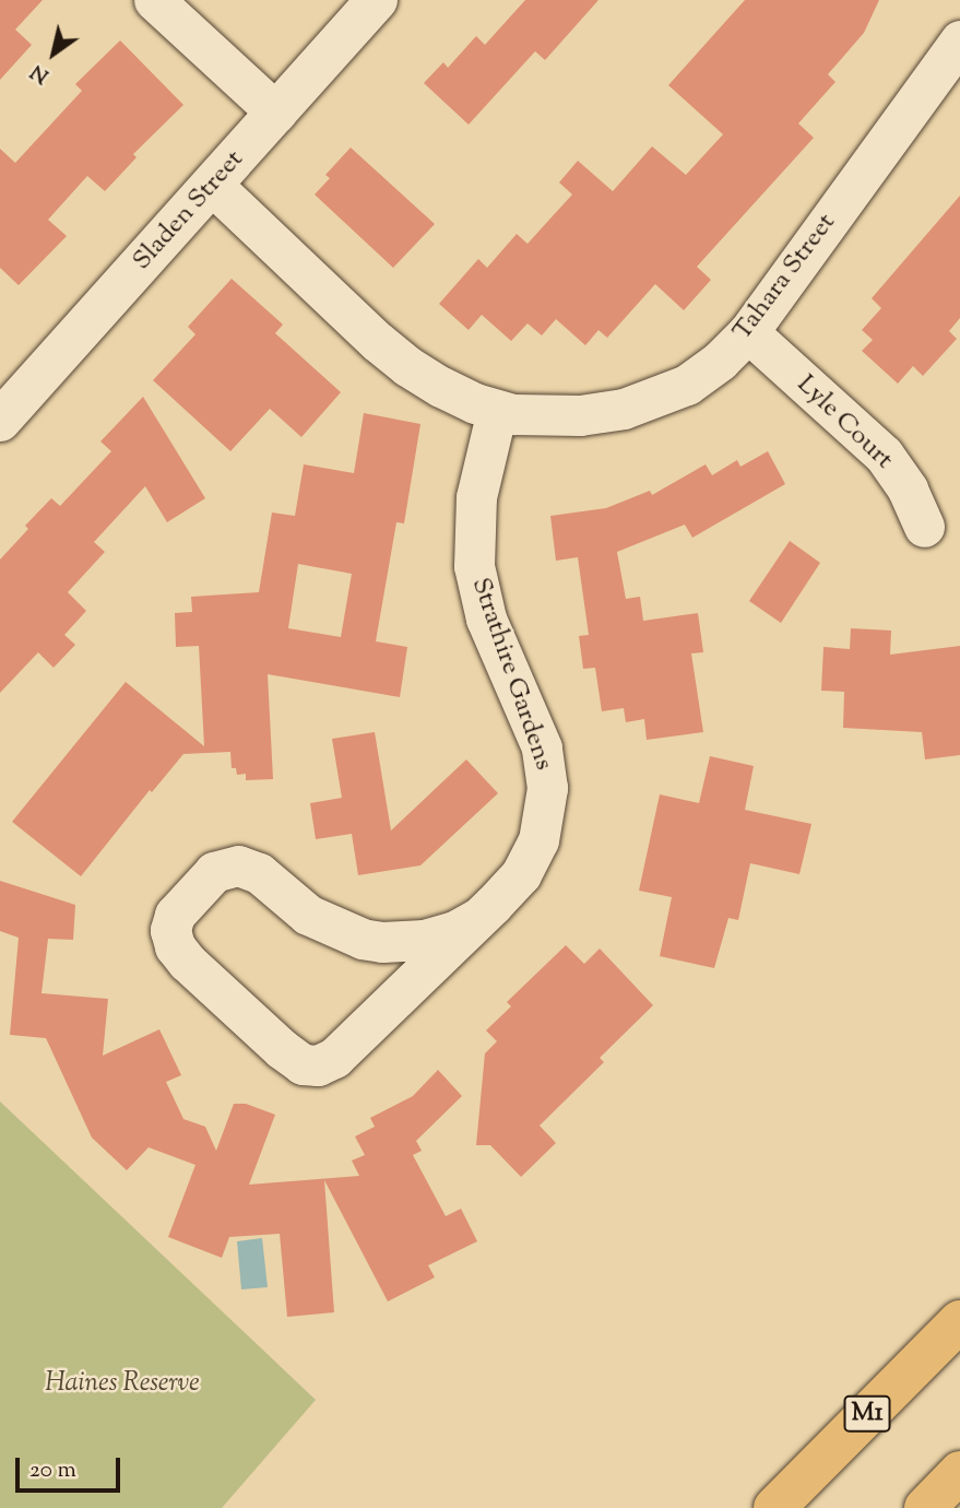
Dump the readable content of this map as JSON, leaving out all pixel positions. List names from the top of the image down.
{
  "streets": {
    "highway": ["M1"],
    "street": [
      "Sladen Street",
      "Tahara Street",
      "Lyle Court",
      "Strathire Gardens"
    ]
  },
  "crossings": [
    ["Sladen Street", "Tahara Street"],
    ["Tahara Street", "Lyle Court"],
    ["Tahara Street", "Strathire Gardens"]
  ],
  "parks": ["Haines Reserve"],
  "scale_bar": "20 m",
  "north": "bottom left"
}
